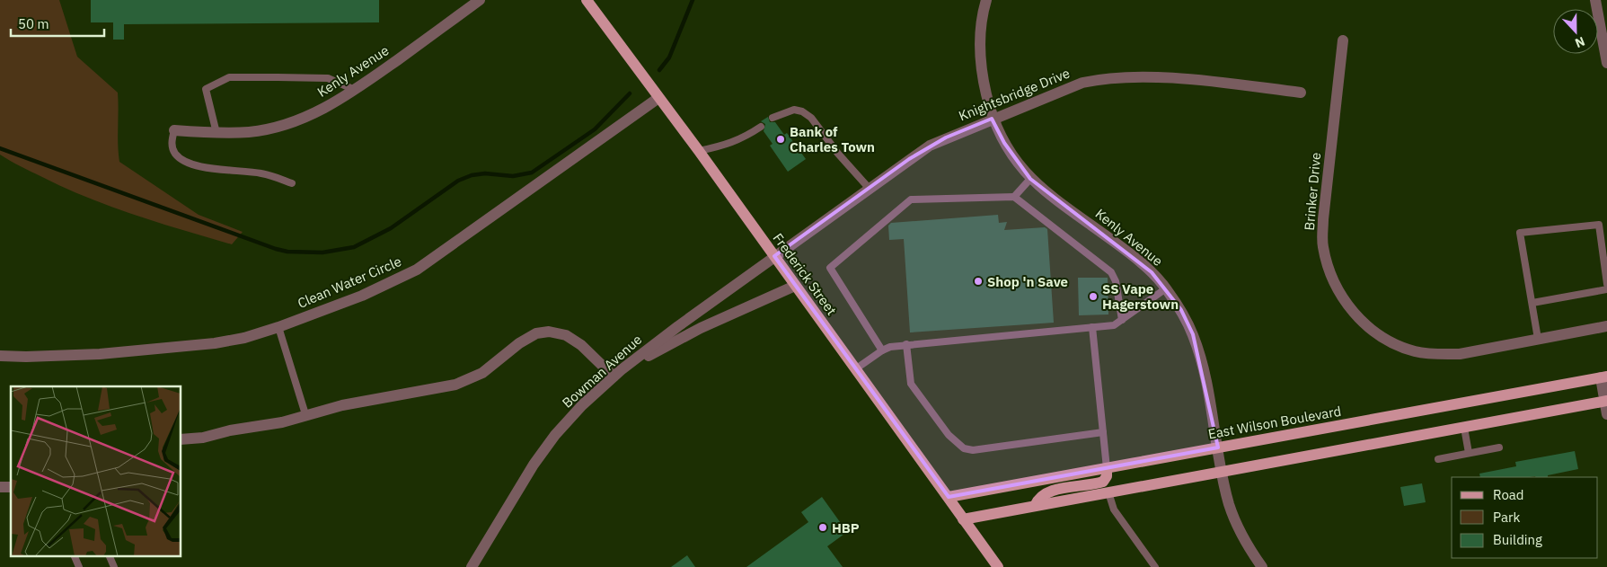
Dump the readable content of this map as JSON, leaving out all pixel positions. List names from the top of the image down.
{
  "streets": {
    "main road": ["Frederick Street", "East Wilson Boulevard"],
    "street": [
      "Kenly Avenue",
      "Knightsbridge Drive",
      "Brinker Drive",
      "Clean Water Circle",
      "Bowman Avenue"
    ]
  },
  "crossings": [
    ["Kenly Avenue", "Knightsbridge Drive"],
    ["Kenly Avenue", "East Wilson Boulevard"],
    ["Knightsbridge Drive", "Frederick Street"],
    ["Knightsbridge Drive", "Bowman Avenue"],
    ["Frederick Street", "Clean Water Circle"],
    ["Frederick Street", "Bowman Avenue"],
    ["Frederick Street", "East Wilson Boulevard"]
  ],
  "places": [
    "Bank of Charles Town",
    "Shop 'n Save",
    "SS Vape Hagerstown",
    "HBP"
  ],
  "legend": ["Road", "Park", "Building"],
  "scale_bar": "50 m",
  "north": "bottom"
}
